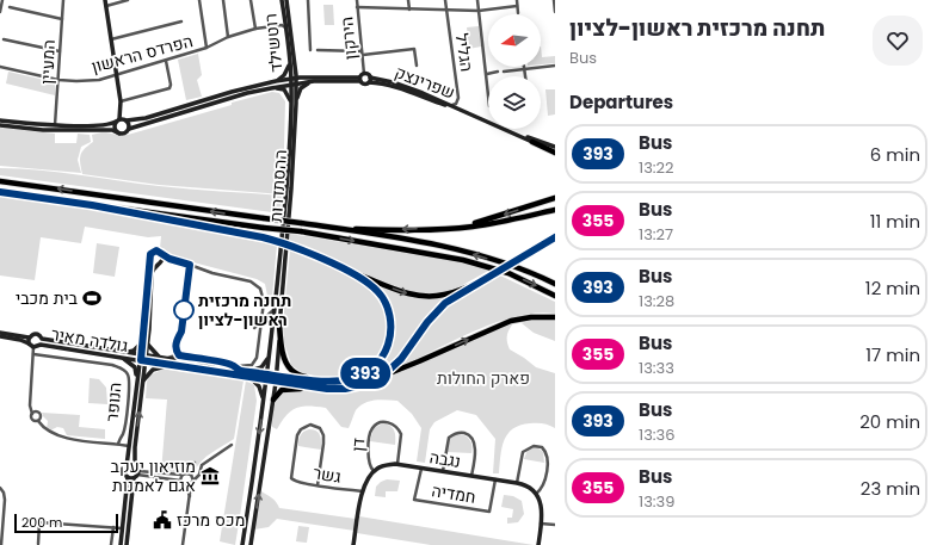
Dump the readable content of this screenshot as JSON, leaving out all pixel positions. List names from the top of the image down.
{
  "streets": {
    "street": [
      "הירקון",
      "רוטשילד",
      "הגליל",
      "הפרדס הראשון",
      "המעיין",
      "שפרינצק",
      "ההסתדרות",
      "גולדה מאיר",
      "הנופר",
      "דן",
      "נגבה",
      "גשר",
      "חמדיה"
    ]
  },
  "crossings": [
    ["רוטשילד", "הפרדס הראשון"],
    ["רוטשילד", "ההסתדרות"],
    ["הגליל", "שפרינצק"],
    ["הפרדס הראשון", "המעיין"],
    ["ההסתדרות", "גולדה מאיר"],
    ["דן", "נגבה"],
    ["נגבה", "חמדיה"]
  ],
  "parks": ["פארק החולות"],
  "places": {
    "sports": ["בית מכבי"],
    "other": ["תחנה מרכזית ראשון-לציון"],
    "museum": ["מוזיאון יעקב אגם לאמנות"],
    "public building": ["מכס מרכז"]
  },
  "lines": ["bus line 393"],
  "scale_bar": "200 m",
  "north": "left",
  "page": {
    "on_map": "393",
    "heading": [
      ["תחנה מרכזית ראשון-לציון", "Bus"],
      "Departures"
    ],
    "list": [
      {
        "mark": "393",
        "name": "Bus",
        "note": "13:22",
        "value": "6 min"
      },
      {
        "mark": "355",
        "name": "Bus",
        "note": "13:27",
        "value": "11 min"
      },
      {
        "mark": "393",
        "name": "Bus",
        "note": "13:28",
        "value": "12 min"
      },
      {
        "mark": "355",
        "name": "Bus",
        "note": "13:33",
        "value": "17 min"
      },
      {
        "mark": "393",
        "name": "Bus",
        "note": "13:36",
        "value": "20 min"
      },
      {
        "mark": "355",
        "name": "Bus",
        "note": "13:39",
        "value": "23 min"
      }
    ],
    "scale": "200 m"
  }
}
